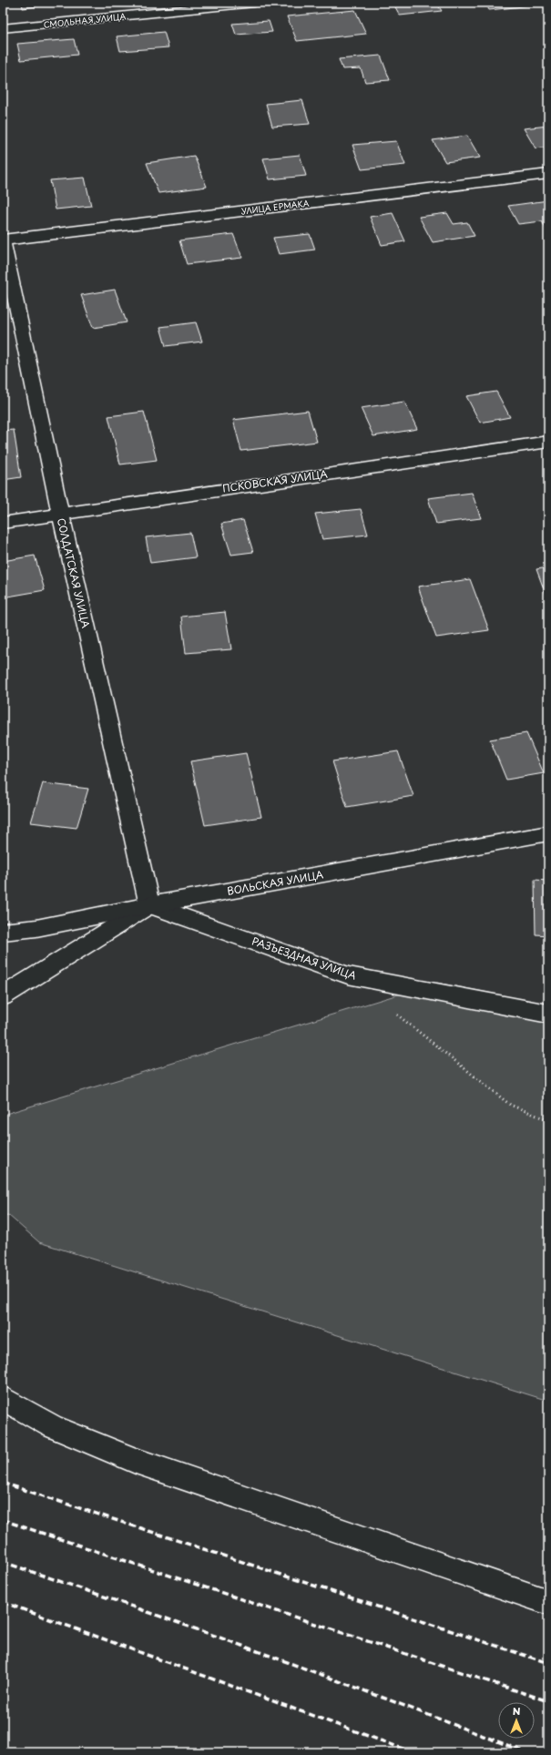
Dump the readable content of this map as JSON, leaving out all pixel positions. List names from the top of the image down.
{
  "streets": {
    "street": [
      "СМОЛЬНАЯ УЛИЦА",
      "УЛИЦА ЕРМАКА",
      "ПСКОВСКАЯ УЛИЦА",
      "СОЛДАТСКАЯ УЛИЦА",
      "ВОЛЬСКАЯ УЛИЦА",
      "РАЗЪЕЗДНАЯ УЛИЦА"
    ]
  },
  "crossings": [
    ["УЛИЦА ЕРМАКА", "СОЛДАТСКАЯ УЛИЦА"],
    ["ПСКОВСКАЯ УЛИЦА", "СОЛДАТСКАЯ УЛИЦА"],
    ["СОЛДАТСКАЯ УЛИЦА", "ВОЛЬСКАЯ УЛИЦА"],
    ["СОЛДАТСКАЯ УЛИЦА", "РАЗЪЕЗДНАЯ УЛИЦА"],
    ["ВОЛЬСКАЯ УЛИЦА", "РАЗЪЕЗДНАЯ УЛИЦА"]
  ],
  "north": "top"
}
